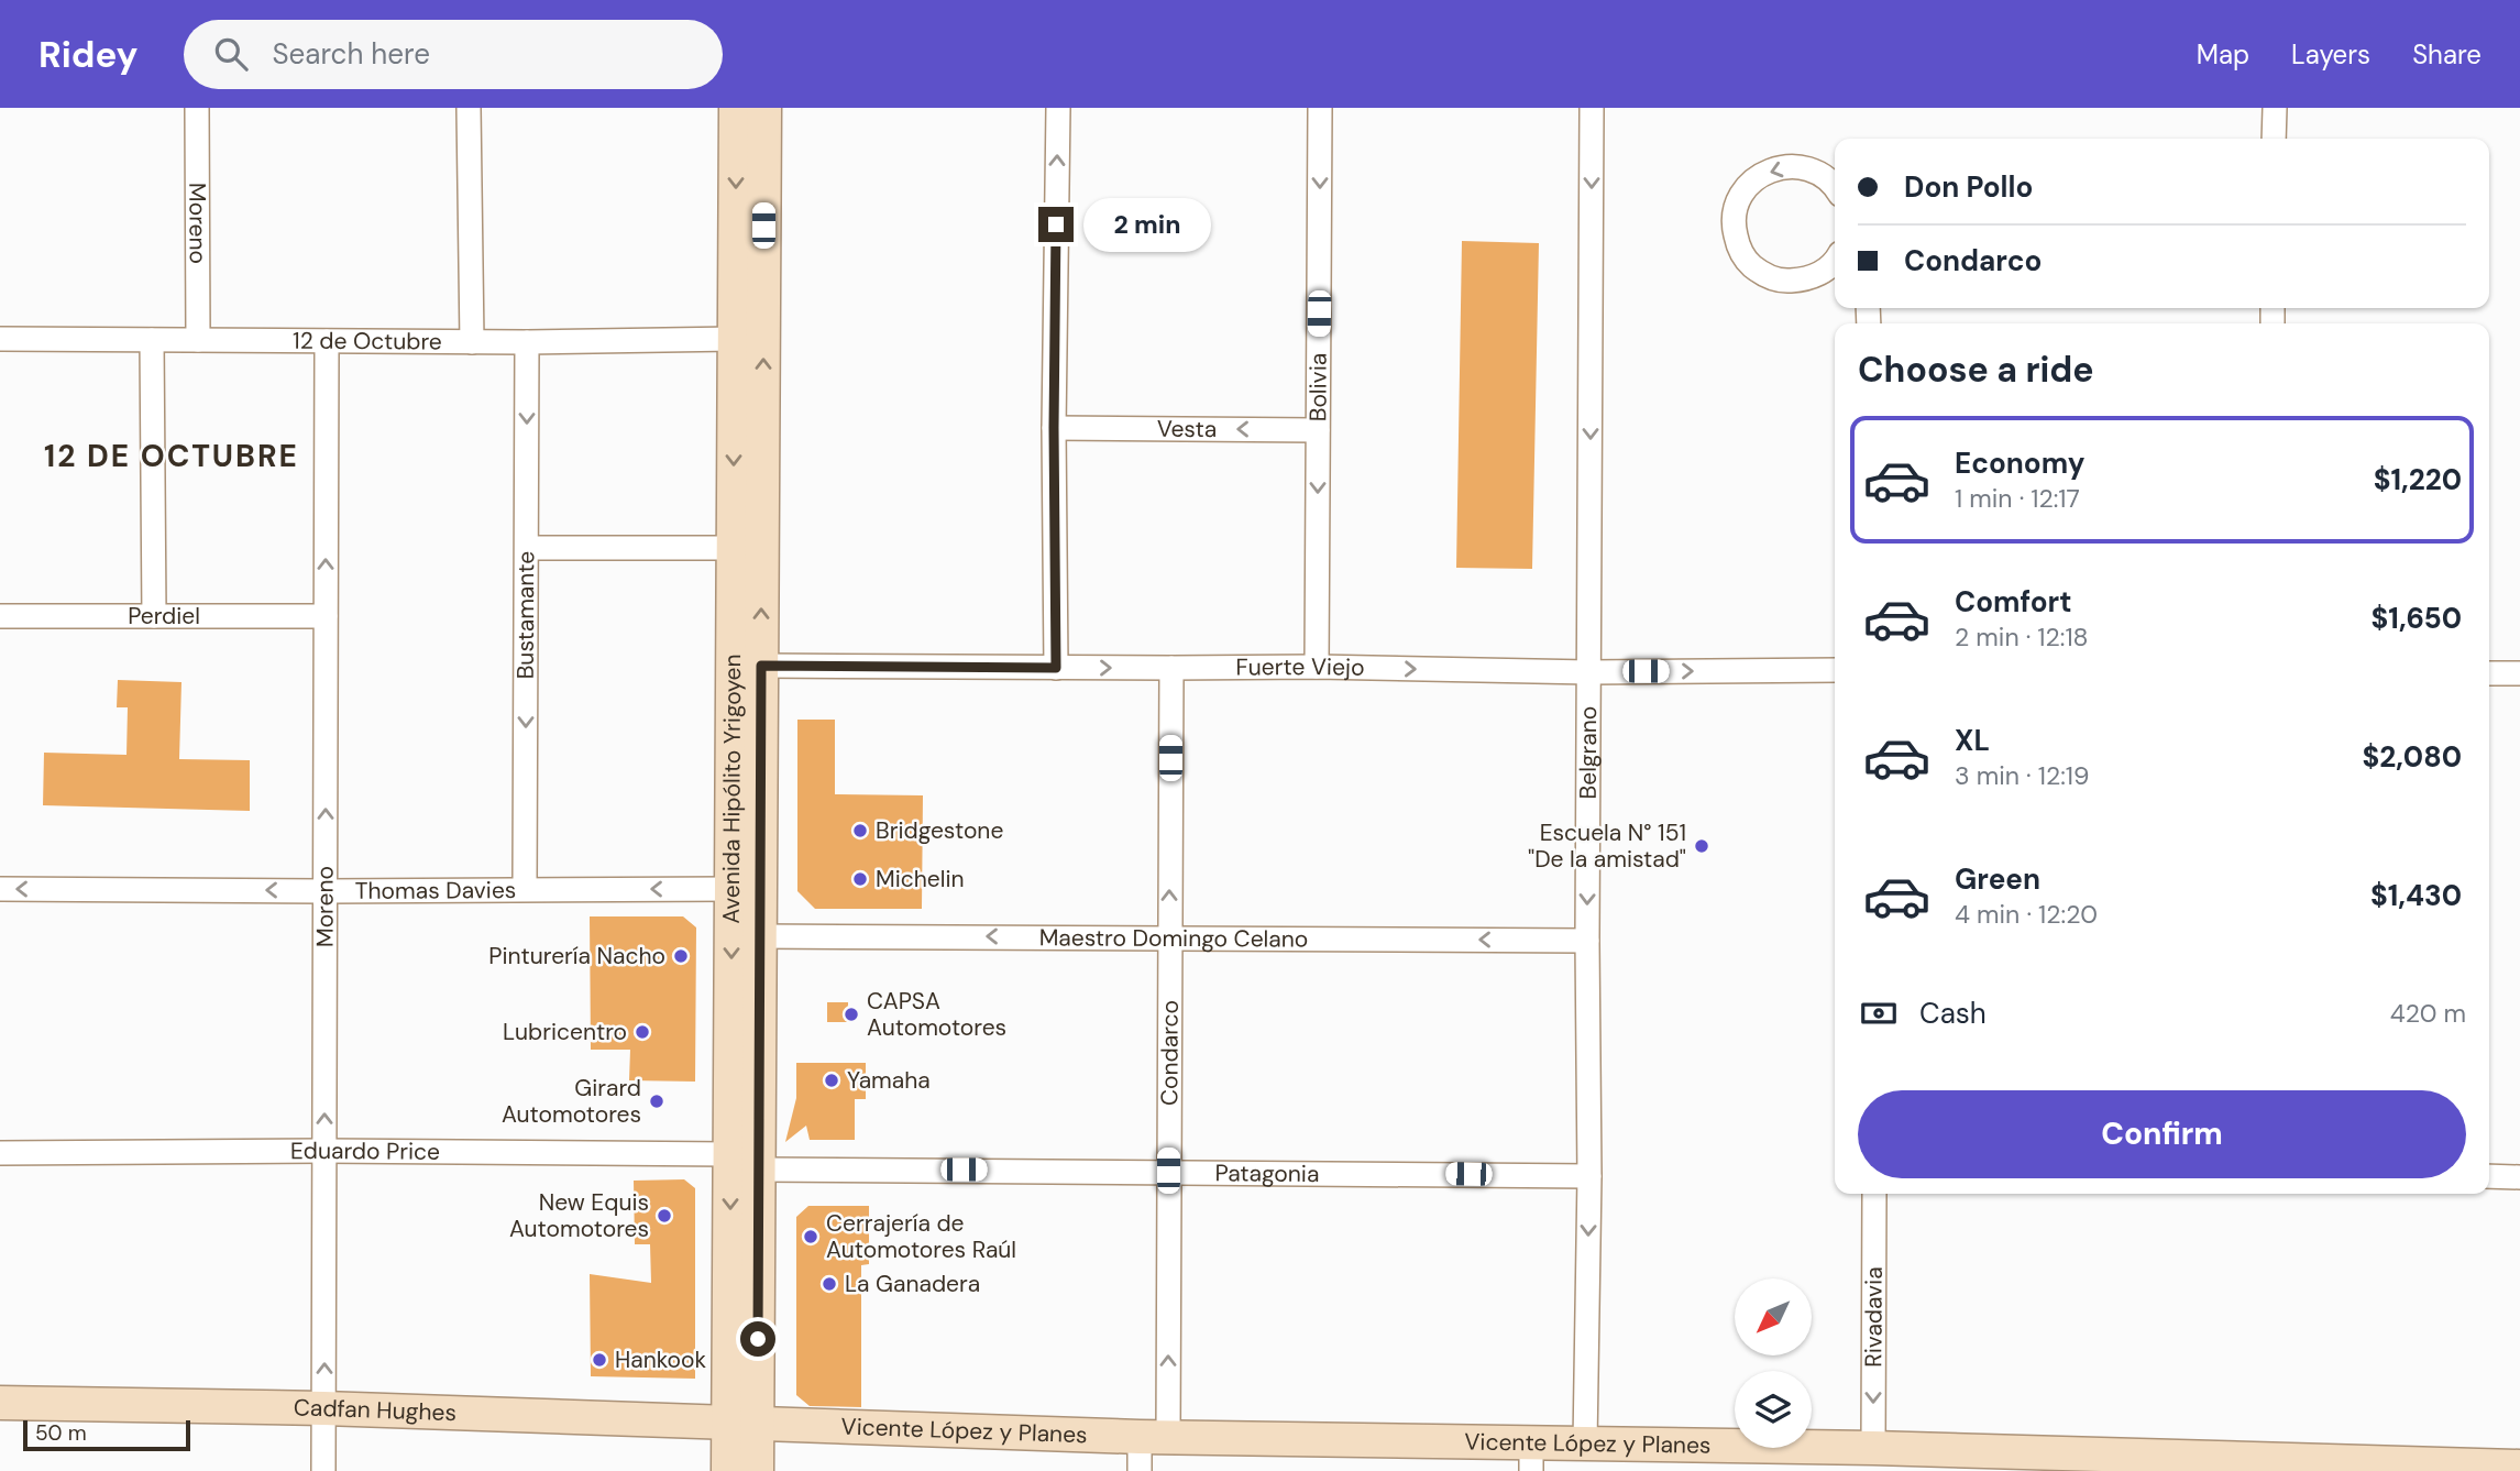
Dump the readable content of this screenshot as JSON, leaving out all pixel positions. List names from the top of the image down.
{
  "streets": {
    "main road": ["Avenida Hipólito Yrigoyen", "Cadfan Hughes", "Vicente López y Planes"],
    "street": [
      "Moreno",
      "12 de Octubre",
      "Bolivia",
      "Vesta",
      "Bustamante",
      "Perdiel",
      "Fuerte Viejo",
      "Belgrano",
      "Thomas Davies",
      "Maestro Domingo Celano",
      "Condarco",
      "Eduardo Price",
      "Patagonia",
      "Rivadavia"
    ]
  },
  "crossings": [
    ["Moreno", "12 de Octubre"],
    ["Moreno", "Perdiel"],
    ["Moreno", "Thomas Davies"],
    ["Moreno", "Eduardo Price"],
    ["Moreno", "Cadfan Hughes"],
    ["12 de Octubre", "Bustamante"],
    ["12 de Octubre", "Avenida Hipólito Yrigoyen"],
    ["Bolivia", "Vesta"],
    ["Bolivia", "Fuerte Viejo"],
    ["Bustamante", "Thomas Davies"],
    ["Fuerte Viejo", "Belgrano"],
    ["Fuerte Viejo", "Avenida Hipólito Yrigoyen"],
    ["Fuerte Viejo", "Condarco"],
    ["Belgrano", "Maestro Domingo Celano"],
    ["Belgrano", "Patagonia"],
    ["Belgrano", "Vicente López y Planes"],
    ["Avenida Hipólito Yrigoyen", "Thomas Davies"],
    ["Avenida Hipólito Yrigoyen", "Maestro Domingo Celano"],
    ["Avenida Hipólito Yrigoyen", "Eduardo Price"],
    ["Avenida Hipólito Yrigoyen", "Patagonia"],
    ["Avenida Hipólito Yrigoyen", "Cadfan Hughes"],
    ["Avenida Hipólito Yrigoyen", "Vicente López y Planes"],
    ["Maestro Domingo Celano", "Condarco"],
    ["Condarco", "Patagonia"],
    ["Condarco", "Vicente López y Planes"],
    ["Eduardo Price", "Patagonia"],
    ["Rivadavia", "Vicente López y Planes"],
    ["Cadfan Hughes", "Vicente López y Planes"]
  ],
  "one_way": [
    "Moreno",
    "Bolivia",
    "Vesta",
    "Bustamante",
    "Fuerte Viejo",
    "Belgrano",
    "Thomas Davies",
    "Maestro Domingo Celano",
    "Condarco",
    "Rivadavia"
  ],
  "districts": ["12 DE OCTUBRE"],
  "places": [
    "Bridgestone",
    "Escuela N° 151 \"De la amistad\"",
    "Michelin",
    "Pinturería Nacho",
    "CAPSA Automotores",
    "Lubricentro",
    "Yamaha",
    "Girard Automotores",
    "New Equis Automotores",
    "Cerrajería de Automotores Raúl",
    "La Ganadera",
    "Hankook"
  ],
  "scale_bar": "50 m",
  "north": "bottom left",
  "page": {
    "header": "Ridey",
    "search": "Search here",
    "nav": ["Map", "Layers", "Share"],
    "banner": ["Don Pollo", "Condarco"],
    "bubble": "2 min",
    "heading": "Choose a ride",
    "list": [
      {
        "name": "Economy",
        "note": "1 min · 12:17",
        "value": "$1,220"
      },
      {
        "name": "Comfort",
        "note": "2 min · 12:18",
        "value": "$1,650"
      },
      {
        "name": "XL",
        "note": "3 min · 12:19",
        "value": "$2,080"
      },
      {
        "name": "Green",
        "note": "4 min · 12:20",
        "value": "$1,430"
      }
    ],
    "pay": ["Cash", "420 m"],
    "buttons": "Confirm",
    "scale": "50 m"
  }
}
